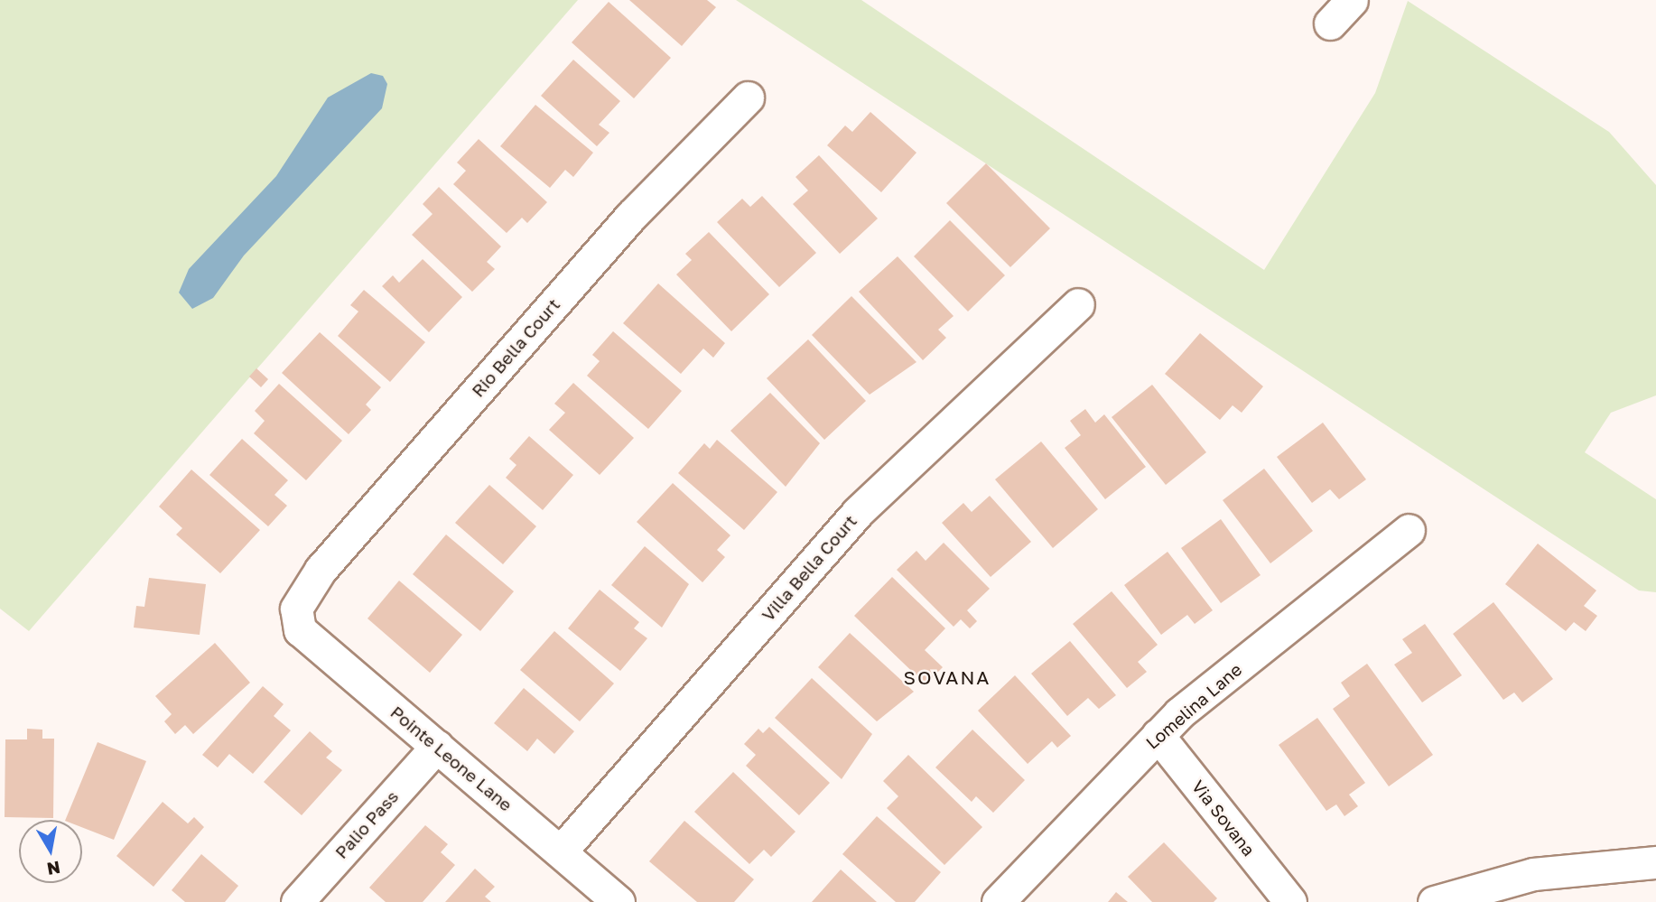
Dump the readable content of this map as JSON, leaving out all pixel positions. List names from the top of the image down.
{
  "streets": {
    "street": [
      "Rio Bella Court",
      "Villa Bella Court",
      "Lomelina Lane",
      "Pointe Leone Lane",
      "Via Sovana",
      "Palio Pass"
    ]
  },
  "crossings": [
    ["Rio Bella Court", "Pointe Leone Lane"],
    ["Villa Bella Court", "Pointe Leone Lane"],
    ["Lomelina Lane", "Via Sovana"],
    ["Pointe Leone Lane", "Palio Pass"]
  ],
  "districts": ["SOVANA"],
  "north": "bottom"
}
